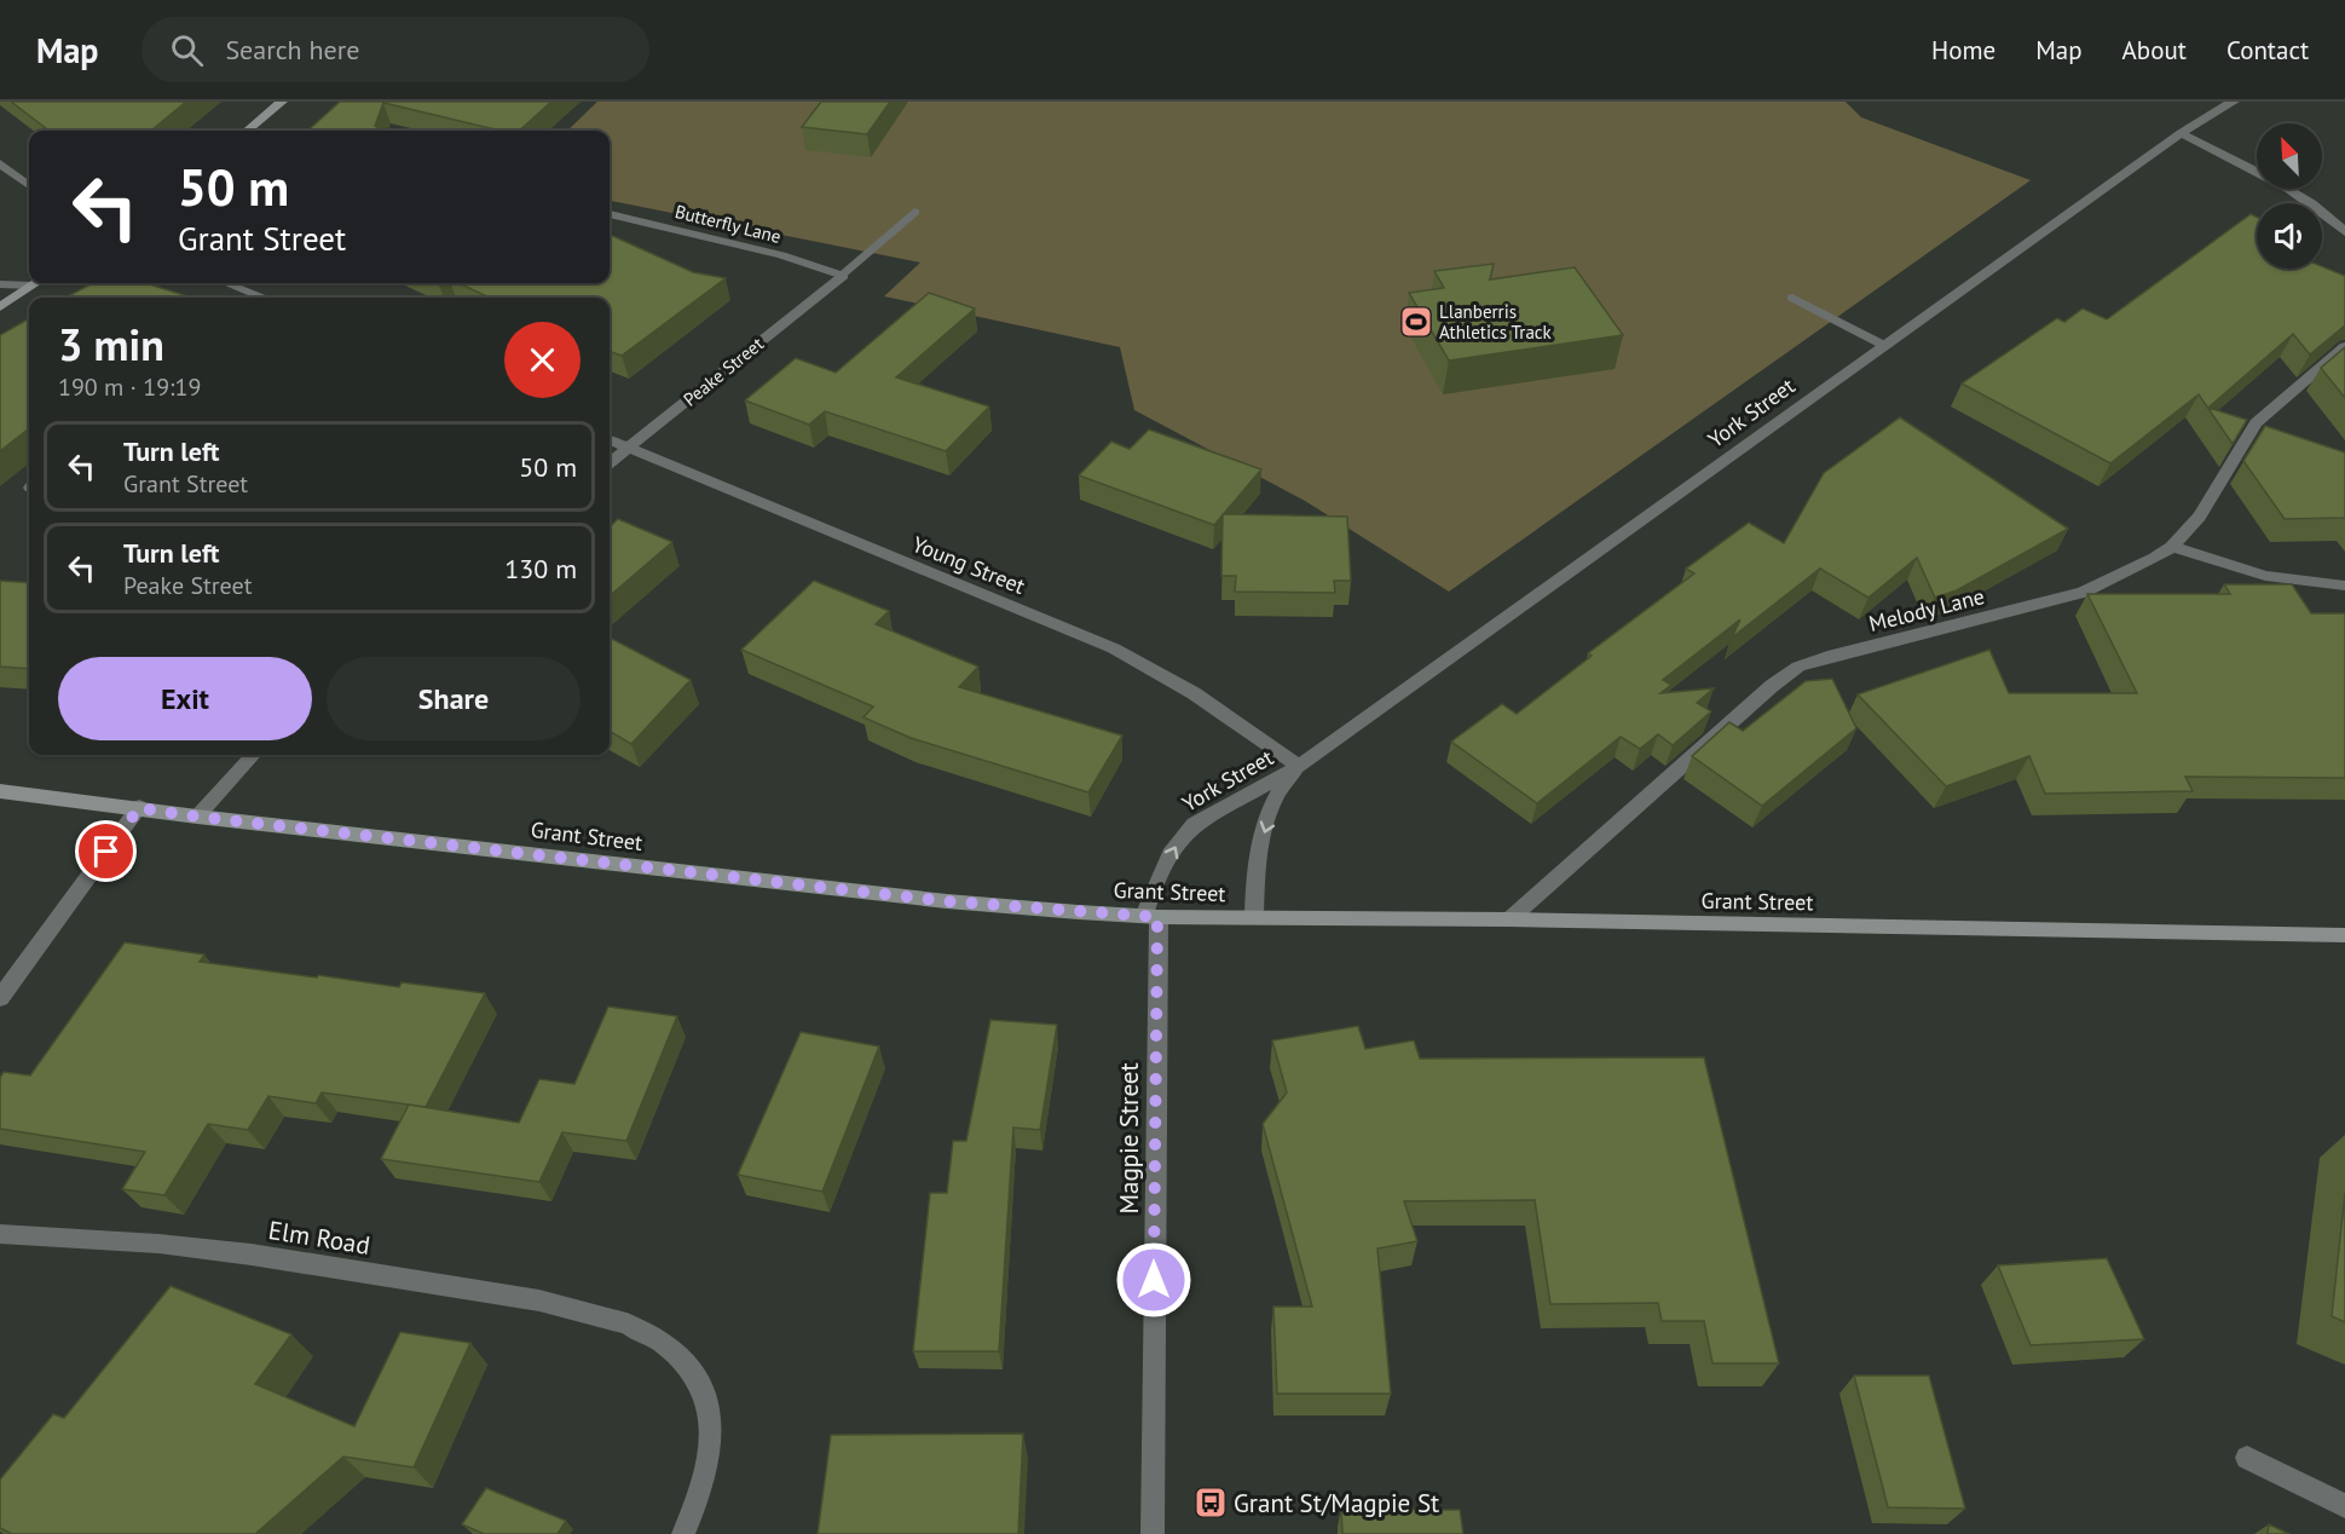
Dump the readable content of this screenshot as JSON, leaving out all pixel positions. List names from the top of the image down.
{
  "streets": {
    "main road": ["Grant Street"],
    "street": [
      "Butterfly Lane",
      "Peake Street",
      "York Street",
      "Young Street",
      "Melody Lane",
      "Magpie Street",
      "Elm Road"
    ]
  },
  "crossings": [
    ["Butterfly Lane", "Peake Street"],
    ["Peake Street", "Young Street"],
    ["York Street", "Young Street"],
    ["York Street", "Grant Street"],
    ["York Street", "Magpie Street"],
    ["Melody Lane", "Grant Street"],
    ["Grant Street", "Magpie Street"]
  ],
  "places": {
    "sports": ["Llanberris Athletics Track"],
    "bus stop": ["Grant St/Magpie St"]
  },
  "north": "top left",
  "page": {
    "header": "Map",
    "search": "Search here",
    "nav": [
      "Home",
      "Map",
      "About",
      "Contact"
    ],
    "turn": ["50 m", "Grant Street"],
    "heading": ["3 min", "190 m · 19:19"],
    "list": [
      {
        "name": "Turn left",
        "note": "Grant Street",
        "value": "50 m"
      },
      {
        "name": "Turn left",
        "note": "Peake Street",
        "value": "130 m"
      }
    ],
    "buttons": ["Exit", "Share"]
  }
}
